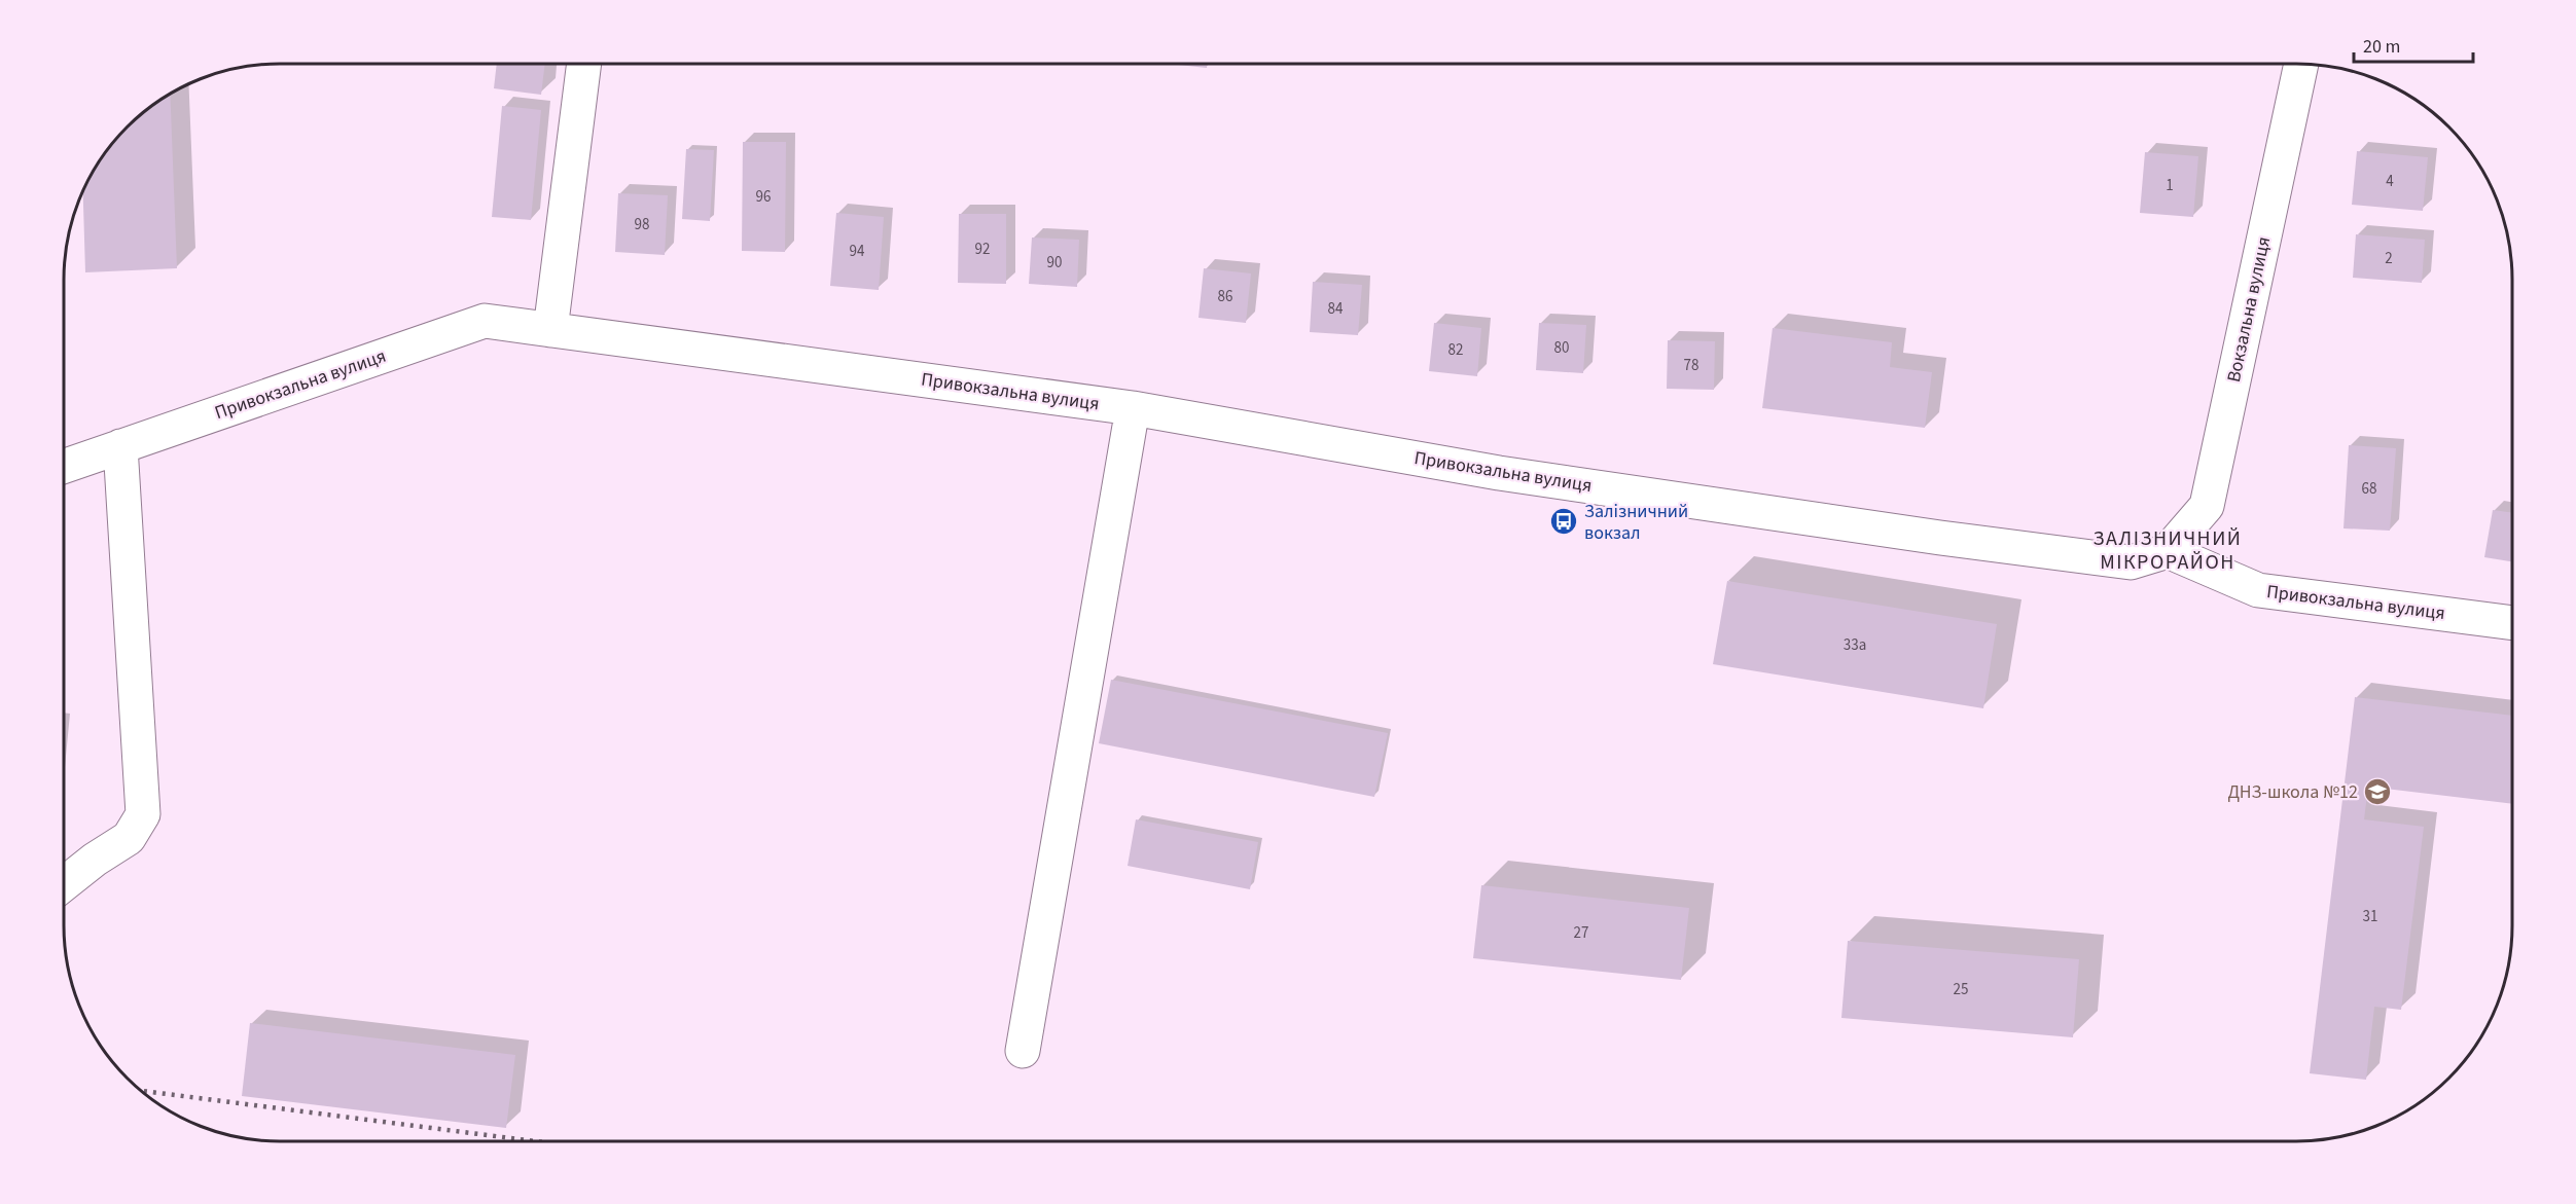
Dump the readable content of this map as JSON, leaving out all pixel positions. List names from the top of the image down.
{
  "streets": {
    "street": ["Вокзальна вулиця", "Привокзальна вулиця"]
  },
  "crossings": [
    ["Вокзальна вулиця", "Привокзальна вулиця"]
  ],
  "districts": ["ЗАЛІЗНИЧНИЙ МІКРОРАЙОН"],
  "places": {
    "bus stop": ["Залізничний вокзал"],
    "school or university": ["ДНЗ-школа №12"]
  },
  "house_numbers": [
    "4",
    "1",
    "96",
    "98",
    "92",
    "94",
    "2",
    "90",
    "86",
    "84",
    "80",
    "82",
    "78",
    "68",
    "33а",
    "31",
    "27",
    "25"
  ],
  "scale_bar": "20 m"
}
